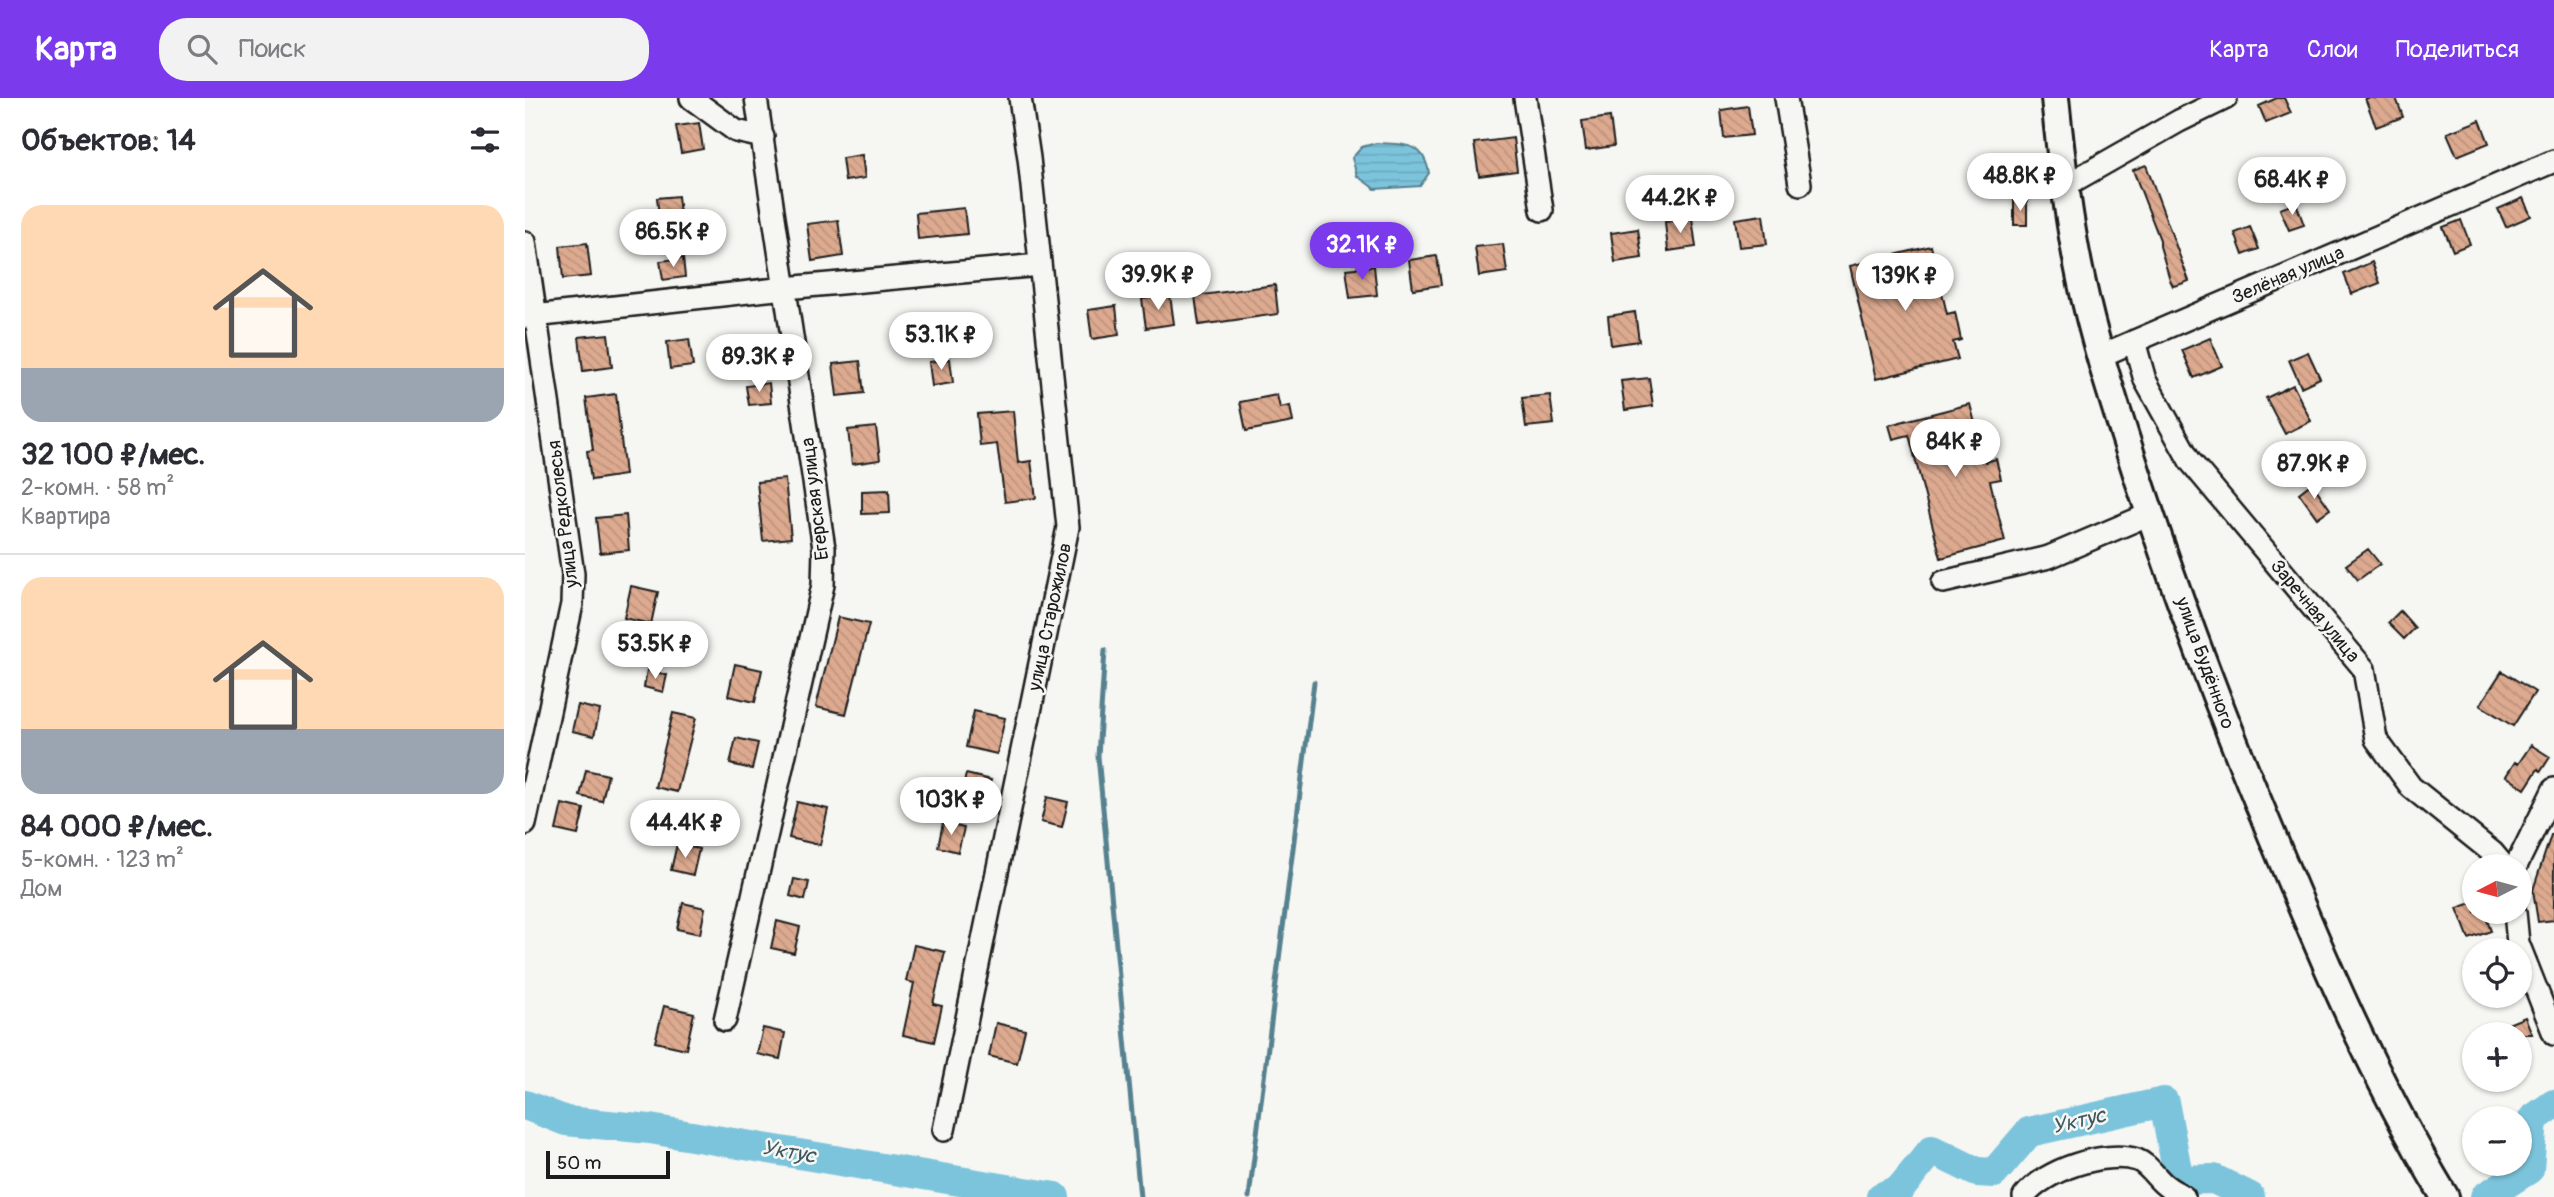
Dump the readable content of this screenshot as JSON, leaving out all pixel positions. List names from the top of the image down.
{
  "streets": {
    "main road": ["улица Будённого"],
    "street": [
      "Зелёная улица",
      "Егерская улица",
      "улица Редколесья",
      "Заречная улица",
      "улица Старожилов"
    ]
  },
  "crossings": [
    ["Зелёная улица", "Заречная улица"],
    ["Зелёная улица", "улица Будённого"]
  ],
  "water": ["Уктус"],
  "scale_bar": "50 m",
  "north": "left",
  "page": {
    "header": "Карта",
    "search": "Поиск",
    "nav": ["Карта", "Слои", "Поделиться"],
    "heading": "Объектов: 14",
    "price": [
      "48.8K ₽",
      "68.4K ₽",
      "44.2K ₽",
      "86.5K ₽",
      "32.1K ₽",
      "39.9K ₽",
      "139K ₽",
      "53.1K ₽",
      "89.3K ₽",
      "84K ₽",
      "87.9K ₽",
      "53.5K ₽",
      "103K ₽",
      "44.4K ₽"
    ],
    "list": [
      {
        "name": "32 100 ₽/мес.",
        "note": "2-комн. · 58 m² · Квартира"
      },
      {
        "name": "84 000 ₽/мес.",
        "note": "5-комн. · 123 m² · Дом"
      }
    ],
    "map_buttons": ["+", "−"],
    "scale": "50 m"
  }
}
